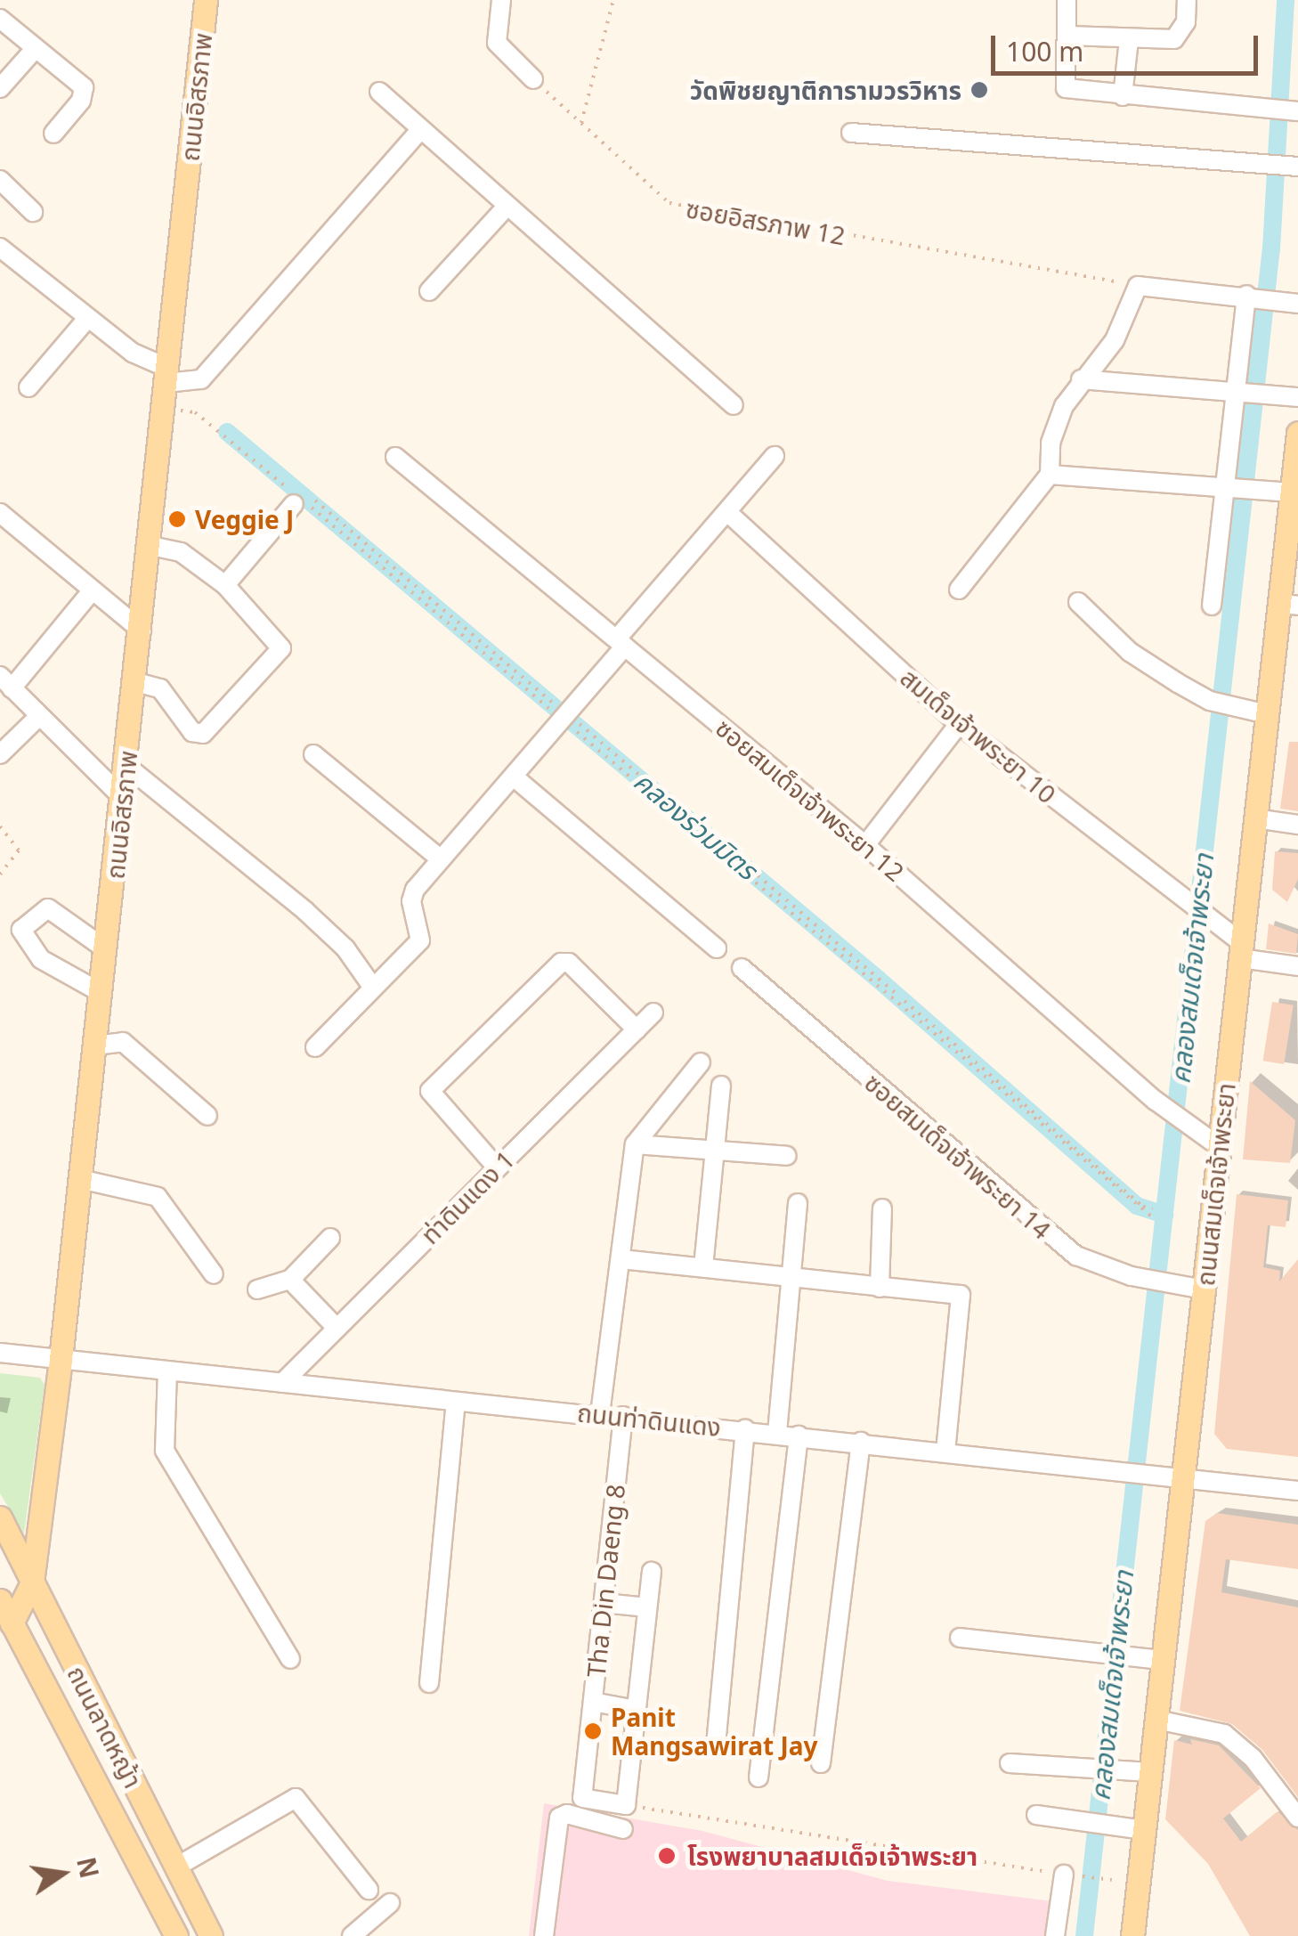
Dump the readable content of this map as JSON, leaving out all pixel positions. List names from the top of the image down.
{
  "streets": {
    "main road": ["ถนนอิสรภาพ", "ถนนสมเด็จเจ้าพระยา", "ถนนลาดหญ้า"],
    "street": [
      "สมเด็จเจ้าพระยา 10",
      "ซอยสมเด็จเจ้าพระยา 12",
      "ซอยสมเด็จเจ้าพระยา 14",
      "ท่าดินแดง 1",
      "ถนนท่าดินแดง",
      "Tha Din Daeng 8"
    ],
    "path": ["ซอยอิสรภาพ 12"]
  },
  "crossings": [
    ["ถนนอิสรภาพ", "ถนนท่าดินแดง"],
    ["ถนนอิสรภาพ", "ถนนลาดหญ้า"],
    ["สมเด็จเจ้าพระยา 10", "ถนนสมเด็จเจ้าพระยา"],
    ["ซอยสมเด็จเจ้าพระยา 12", "ถนนสมเด็จเจ้าพระยา"],
    ["ซอยสมเด็จเจ้าพระยา 14", "ถนนสมเด็จเจ้าพระยา"],
    ["ถนนสมเด็จเจ้าพระยา", "ถนนท่าดินแดง"],
    ["ท่าดินแดง 1", "ถนนท่าดินแดง"],
    ["ถนนท่าดินแดง", "Tha Din Daeng 8"]
  ],
  "water": ["คลองร่วมมิตร", "คลองสมเด็จเจ้าพระยา"],
  "places": [
    "วัดพิชยญาติการามวรวิหาร",
    "Veggie J",
    "Panit Mangsawirat Jay",
    "โรงพยาบาลสมเด็จเจ้าพระยา"
  ],
  "scale_bar": "100 m",
  "north": "right"
}
